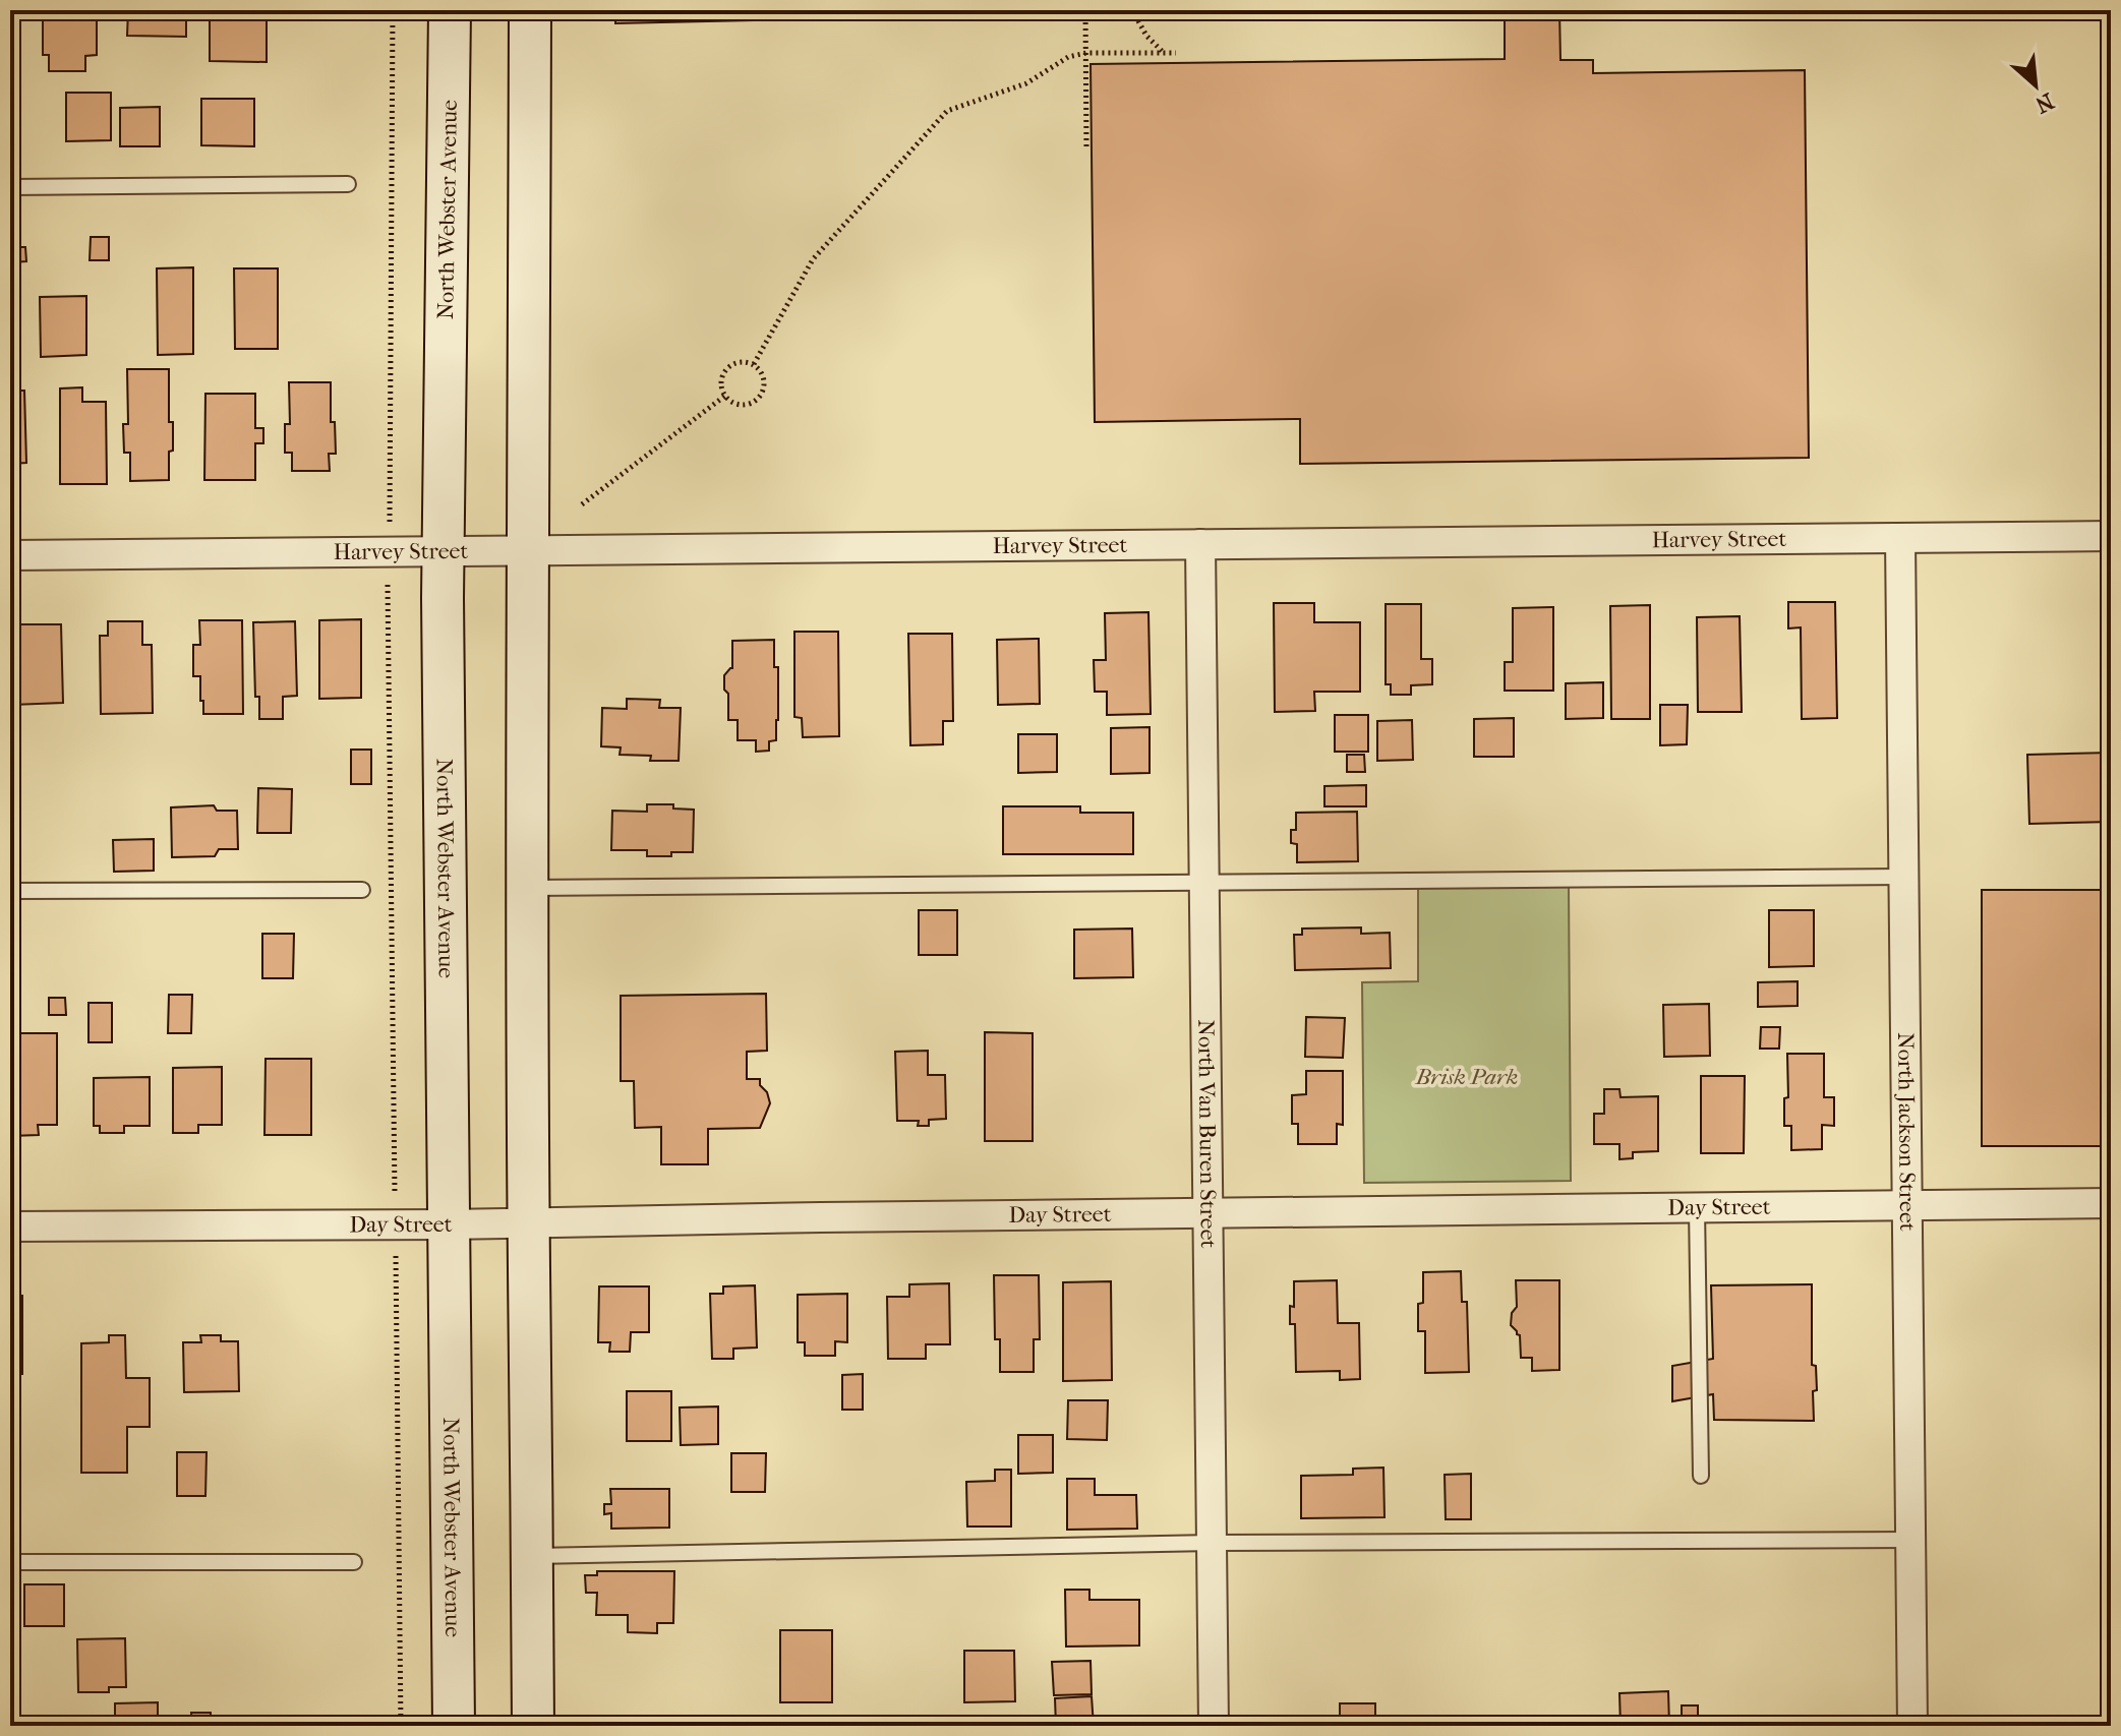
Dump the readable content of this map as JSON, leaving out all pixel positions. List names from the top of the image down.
{
  "streets": {
    "main road": ["North Webster Avenue"],
    "street": [
      "Harvey Street",
      "North Jackson Street",
      "North Van Buren Street",
      "Day Street"
    ]
  },
  "crossings": [
    ["North Webster Avenue", "Harvey Street"],
    ["North Webster Avenue", "Day Street"],
    ["Harvey Street", "North Jackson Street"],
    ["Harvey Street", "North Van Buren Street"],
    ["North Jackson Street", "Day Street"],
    ["North Van Buren Street", "Day Street"]
  ],
  "parks": ["Brisk Park"],
  "north": "bottom right"
}
